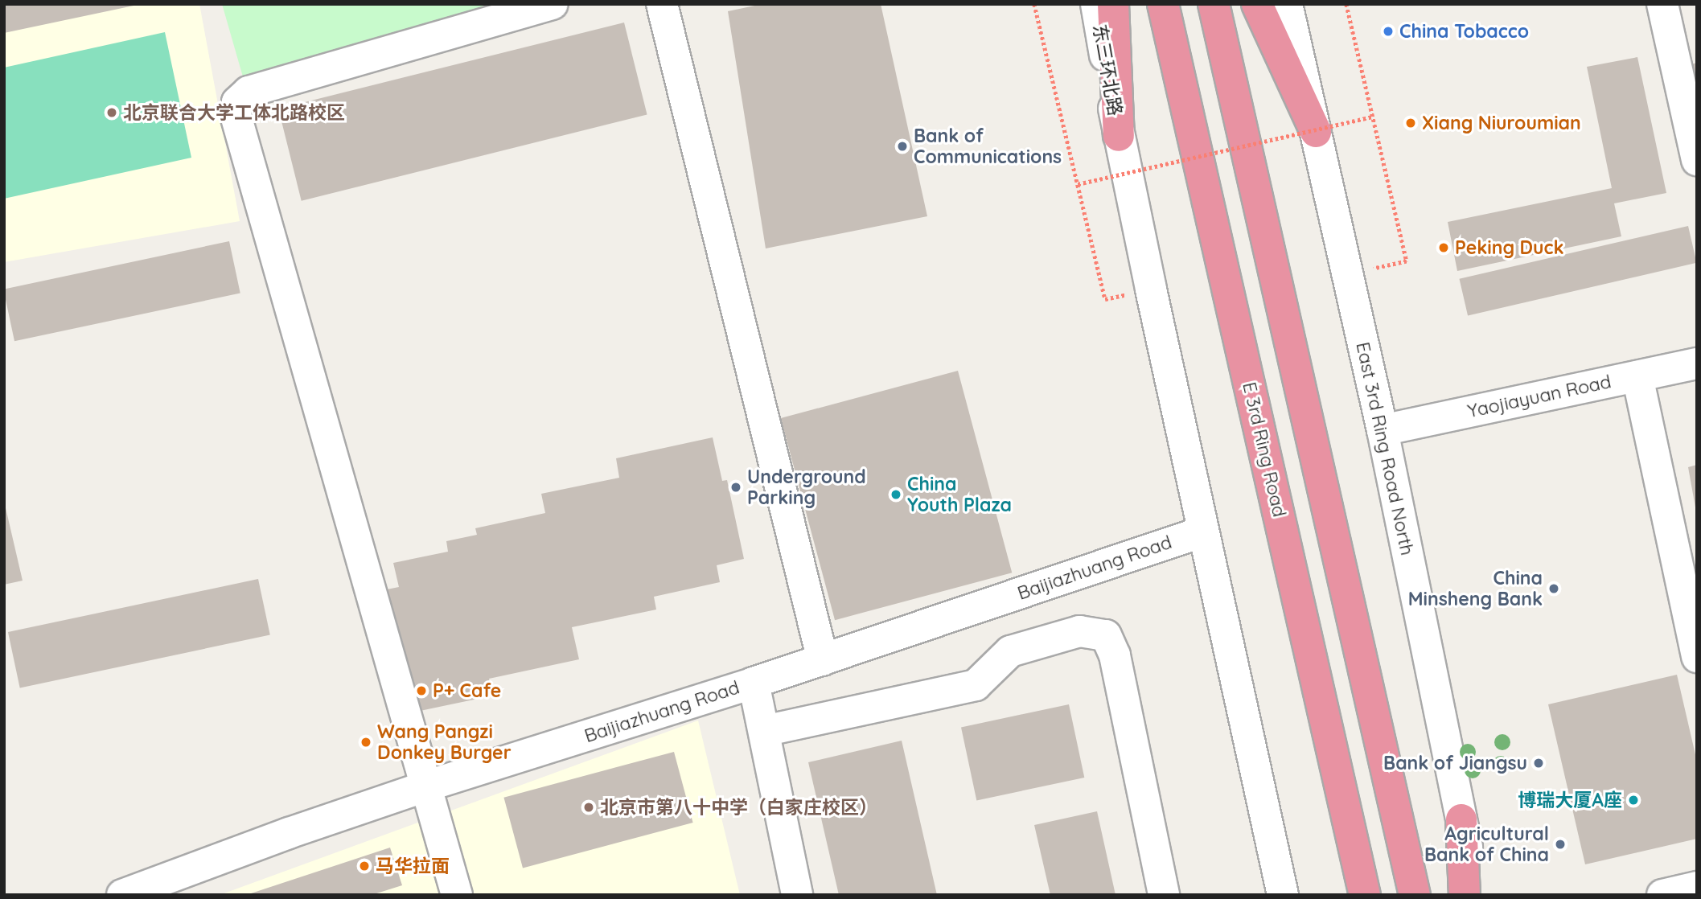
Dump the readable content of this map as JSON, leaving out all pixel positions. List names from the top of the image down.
{
  "streets": {
    "highway": ["E 3rd Ring Road"],
    "street": [
      "东三环北路",
      "Yaojiayuan Road",
      "East 3rd Ring Road North",
      "Baijiazhuang Road"
    ]
  },
  "crossings": [
    ["Yaojiayuan Road", "East 3rd Ring Road North"]
  ],
  "places": [
    "China Tobacco",
    "北京联合大学工体北路校区",
    "Xiang Niuroumian",
    "Bank of Communications",
    "Peking Duck",
    "Underground Parking",
    "China Youth Plaza",
    "China Minsheng Bank",
    "P+ Cafe",
    "Wang Pangzi Donkey Burger",
    "Bank of Jiangsu",
    "博瑞大厦A座",
    "北京市第八十中学（白家庄校区）",
    "Agricultural Bank of China",
    "马华拉面"
  ]
}
